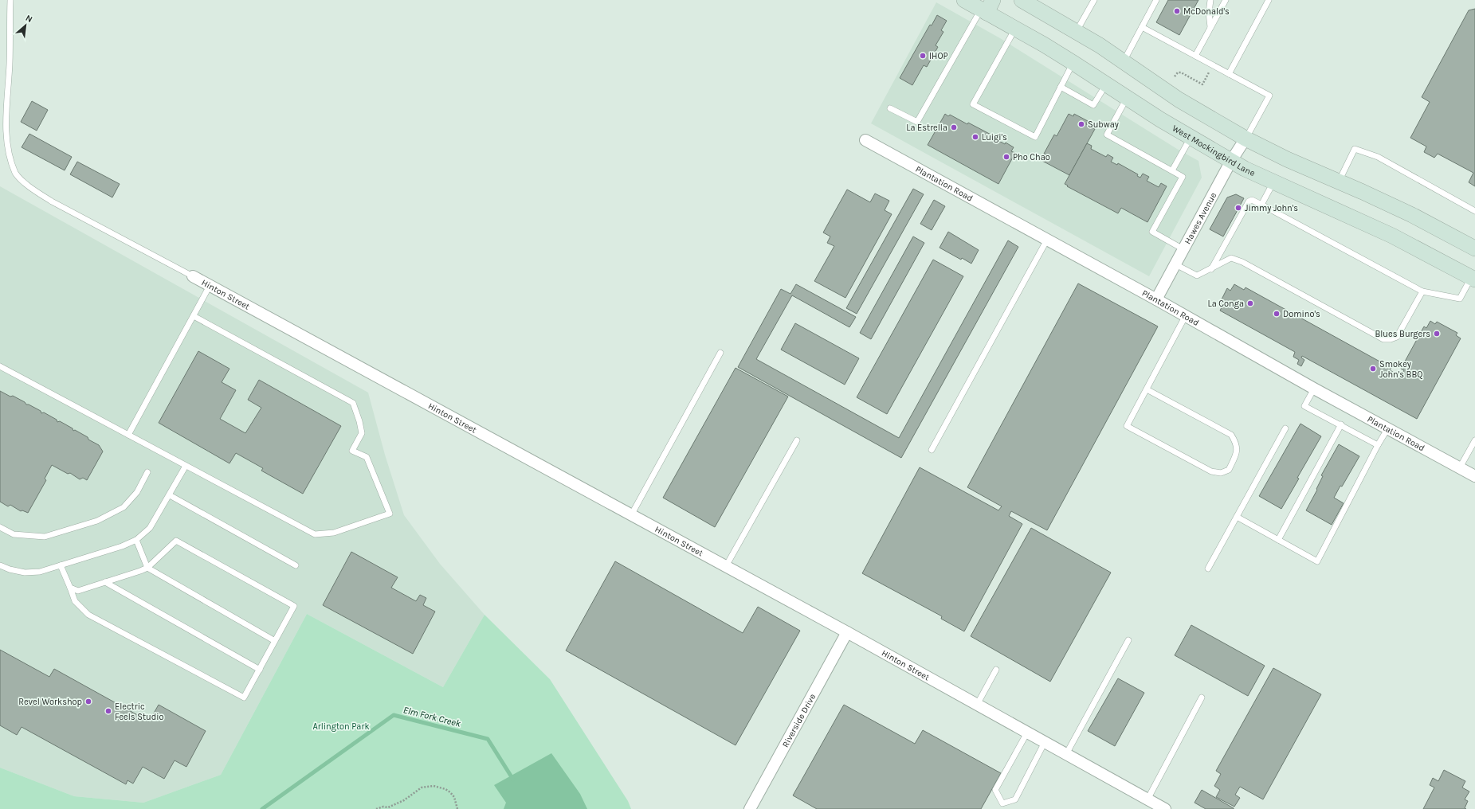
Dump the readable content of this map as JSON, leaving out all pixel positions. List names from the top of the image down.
{
  "streets": {
    "main road": ["West Mockingbird Lane"],
    "street": [
      "Plantation Road",
      "Hawes Avenue",
      "Hinton Street",
      "Riverside Drive"
    ]
  },
  "crossings": [
    ["West Mockingbird Lane", "Hawes Avenue"],
    ["Plantation Road", "Hawes Avenue"],
    ["Hinton Street", "Riverside Drive"]
  ],
  "water": ["Elm Fork Creek"],
  "parks": ["Arlington Park"],
  "places": [
    "McDonald's",
    "IHOP",
    "Subway",
    "La Estrella",
    "Luigi's",
    "Pho Chao",
    "Jimmy John's",
    "La Conga",
    "Domino's",
    "Blues Burgers",
    "Smokey John's BBQ",
    "Revel Workshop",
    "Electric Feels Studio"
  ],
  "north": "top right"
}
